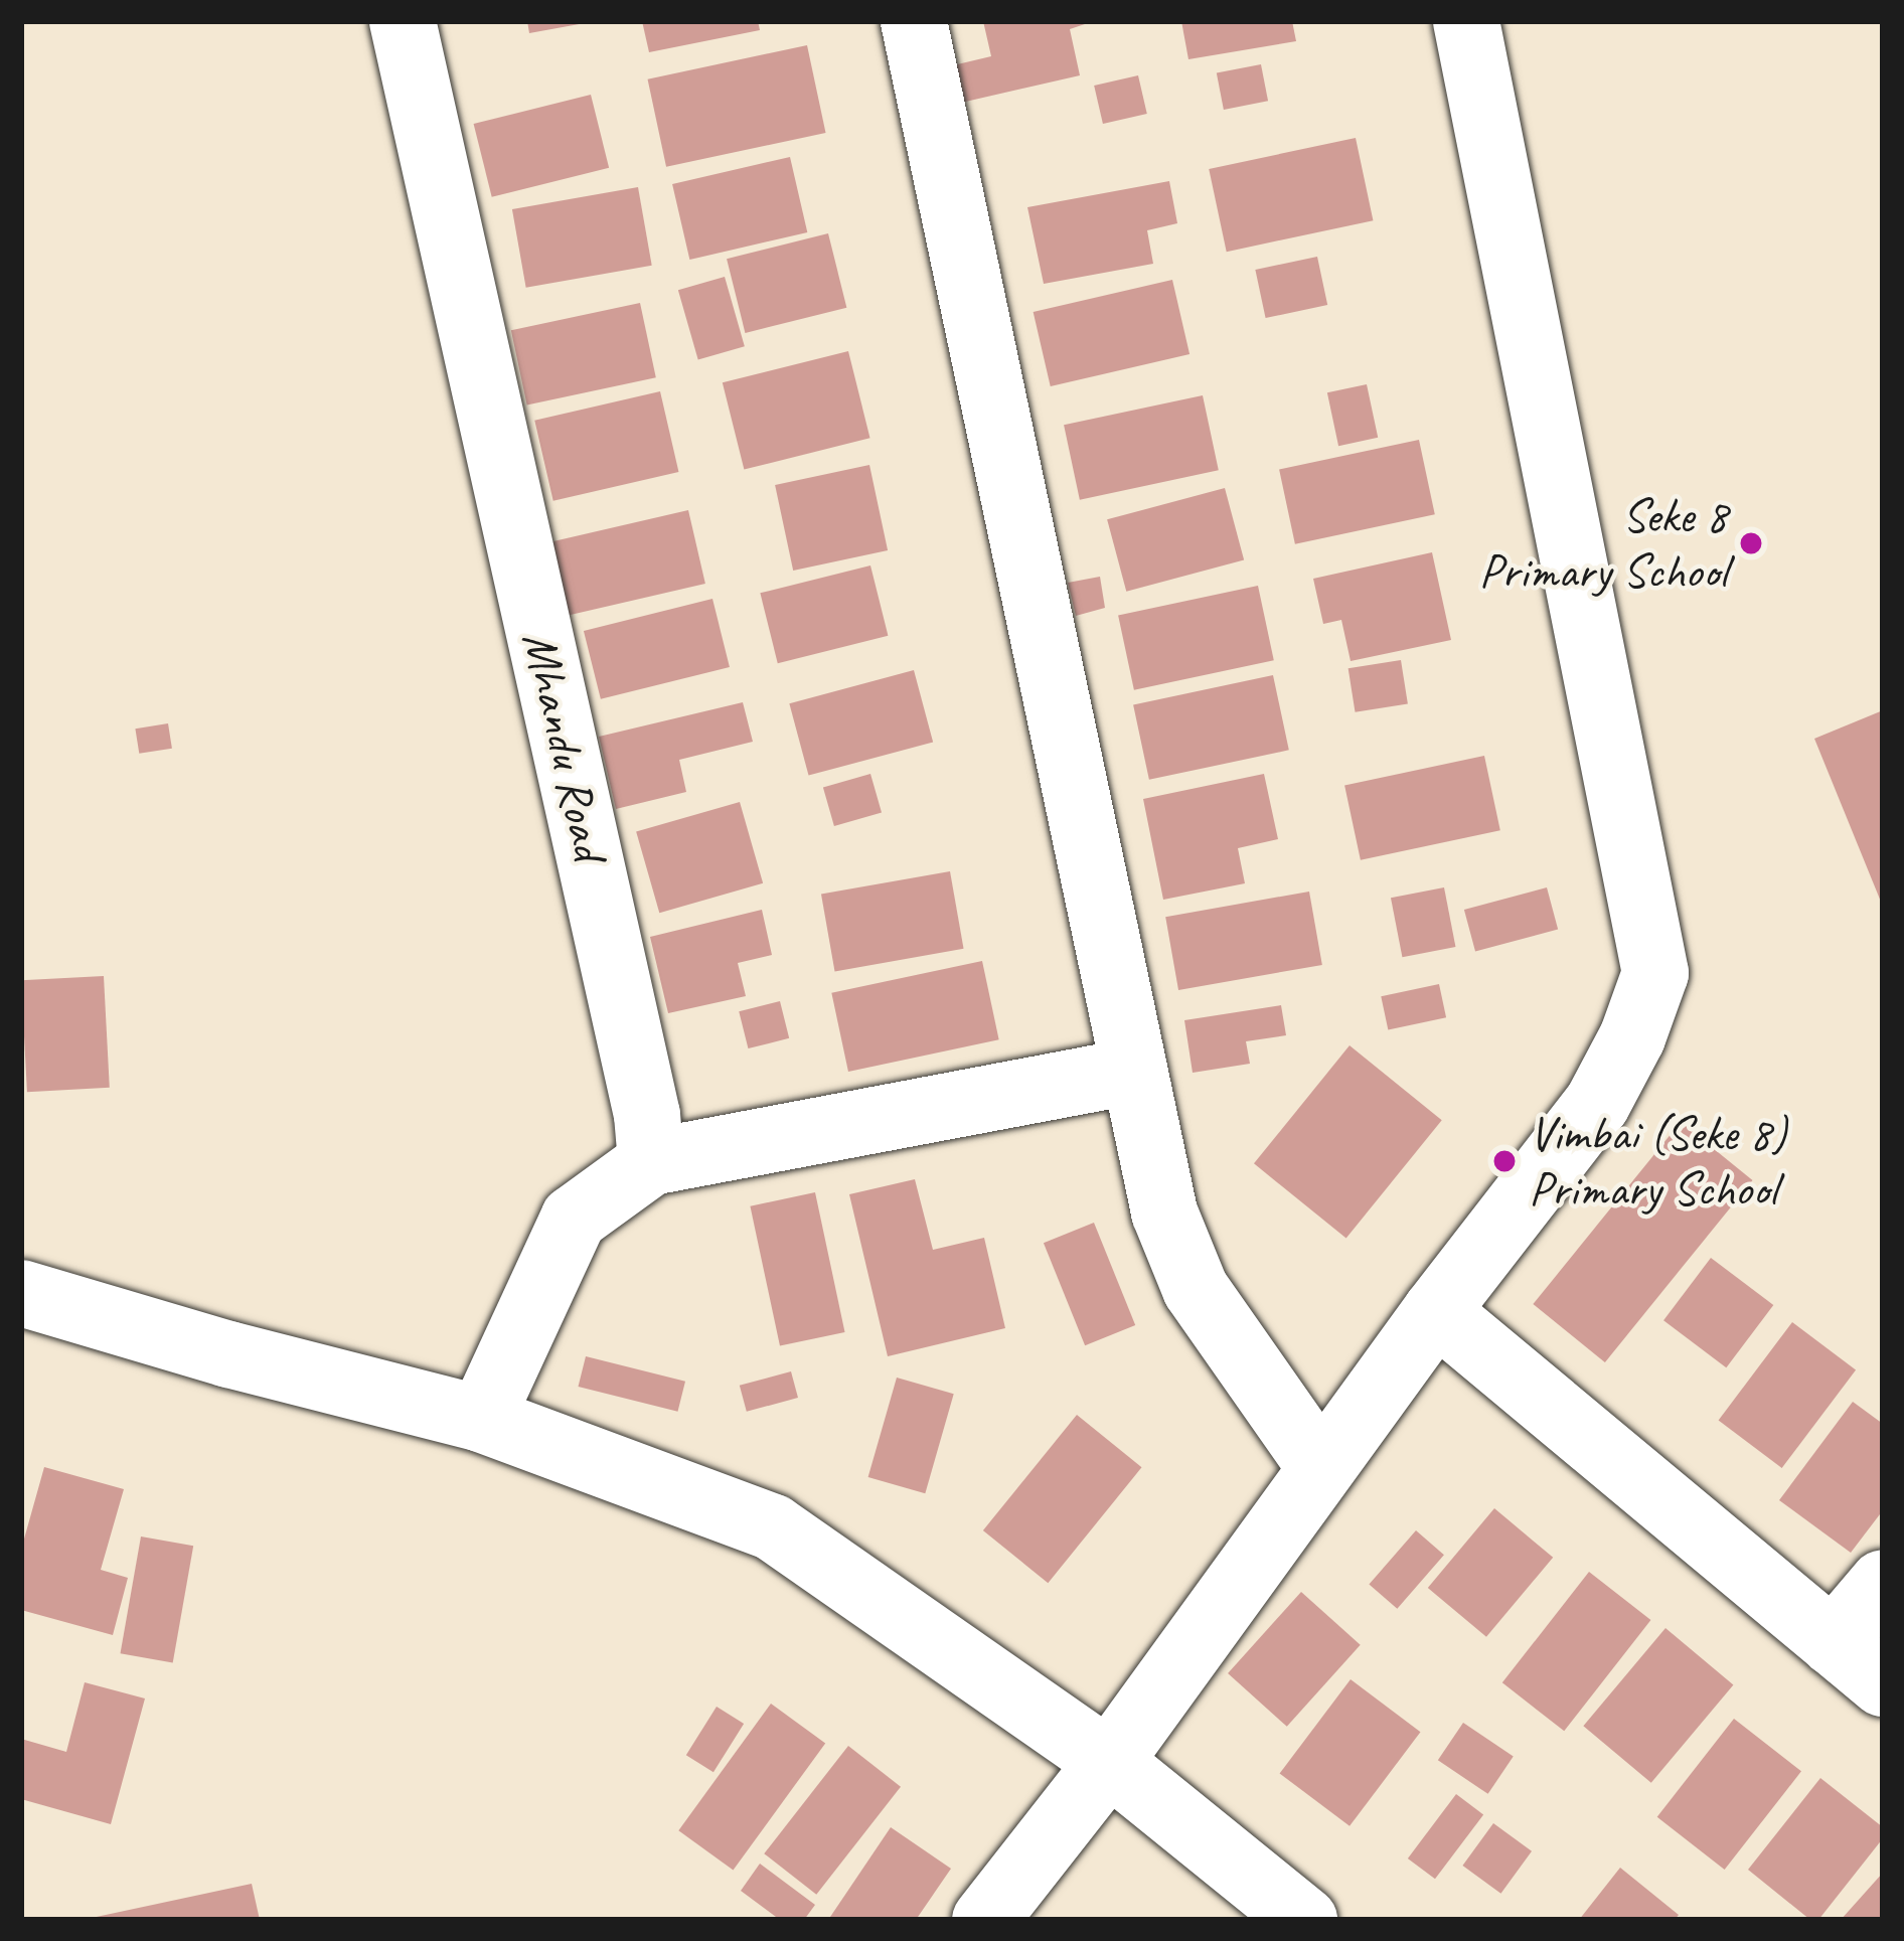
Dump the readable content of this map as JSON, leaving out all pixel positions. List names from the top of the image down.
{
  "streets": {
    "street": ["Mhandu Road"]
  },
  "places": ["Seke 8 Primary School", "Vimbai (Seke 8) Primary School"]
}
